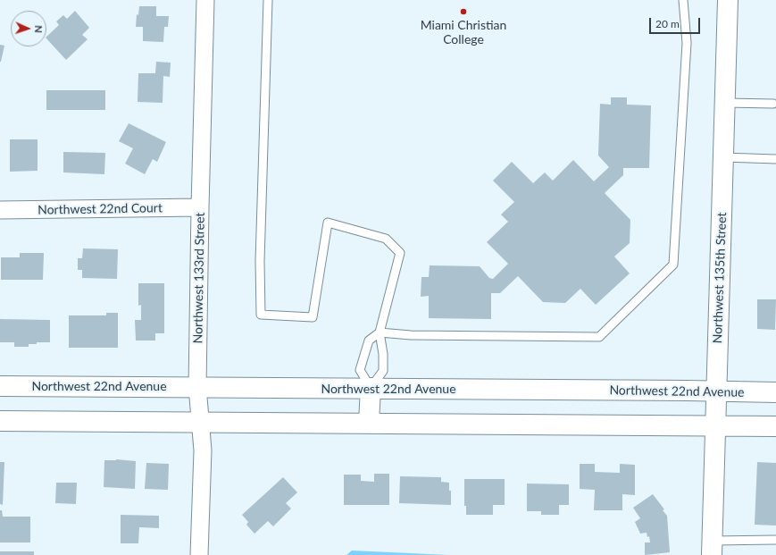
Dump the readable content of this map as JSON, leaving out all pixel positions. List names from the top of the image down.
{
  "streets": {
    "main road": ["Northwest 135th Street", "Northwest 22nd Avenue"],
    "street": ["Northwest 22nd Court", "Northwest 133rd Street"]
  },
  "crossings": [
    ["Northwest 22nd Court", "Northwest 133rd Street"],
    ["Northwest 133rd Street", "Northwest 22nd Avenue"],
    ["Northwest 135th Street", "Northwest 22nd Avenue"]
  ],
  "places": ["Miami Christian College"],
  "scale_bar": "20 m",
  "north": "right"
}
